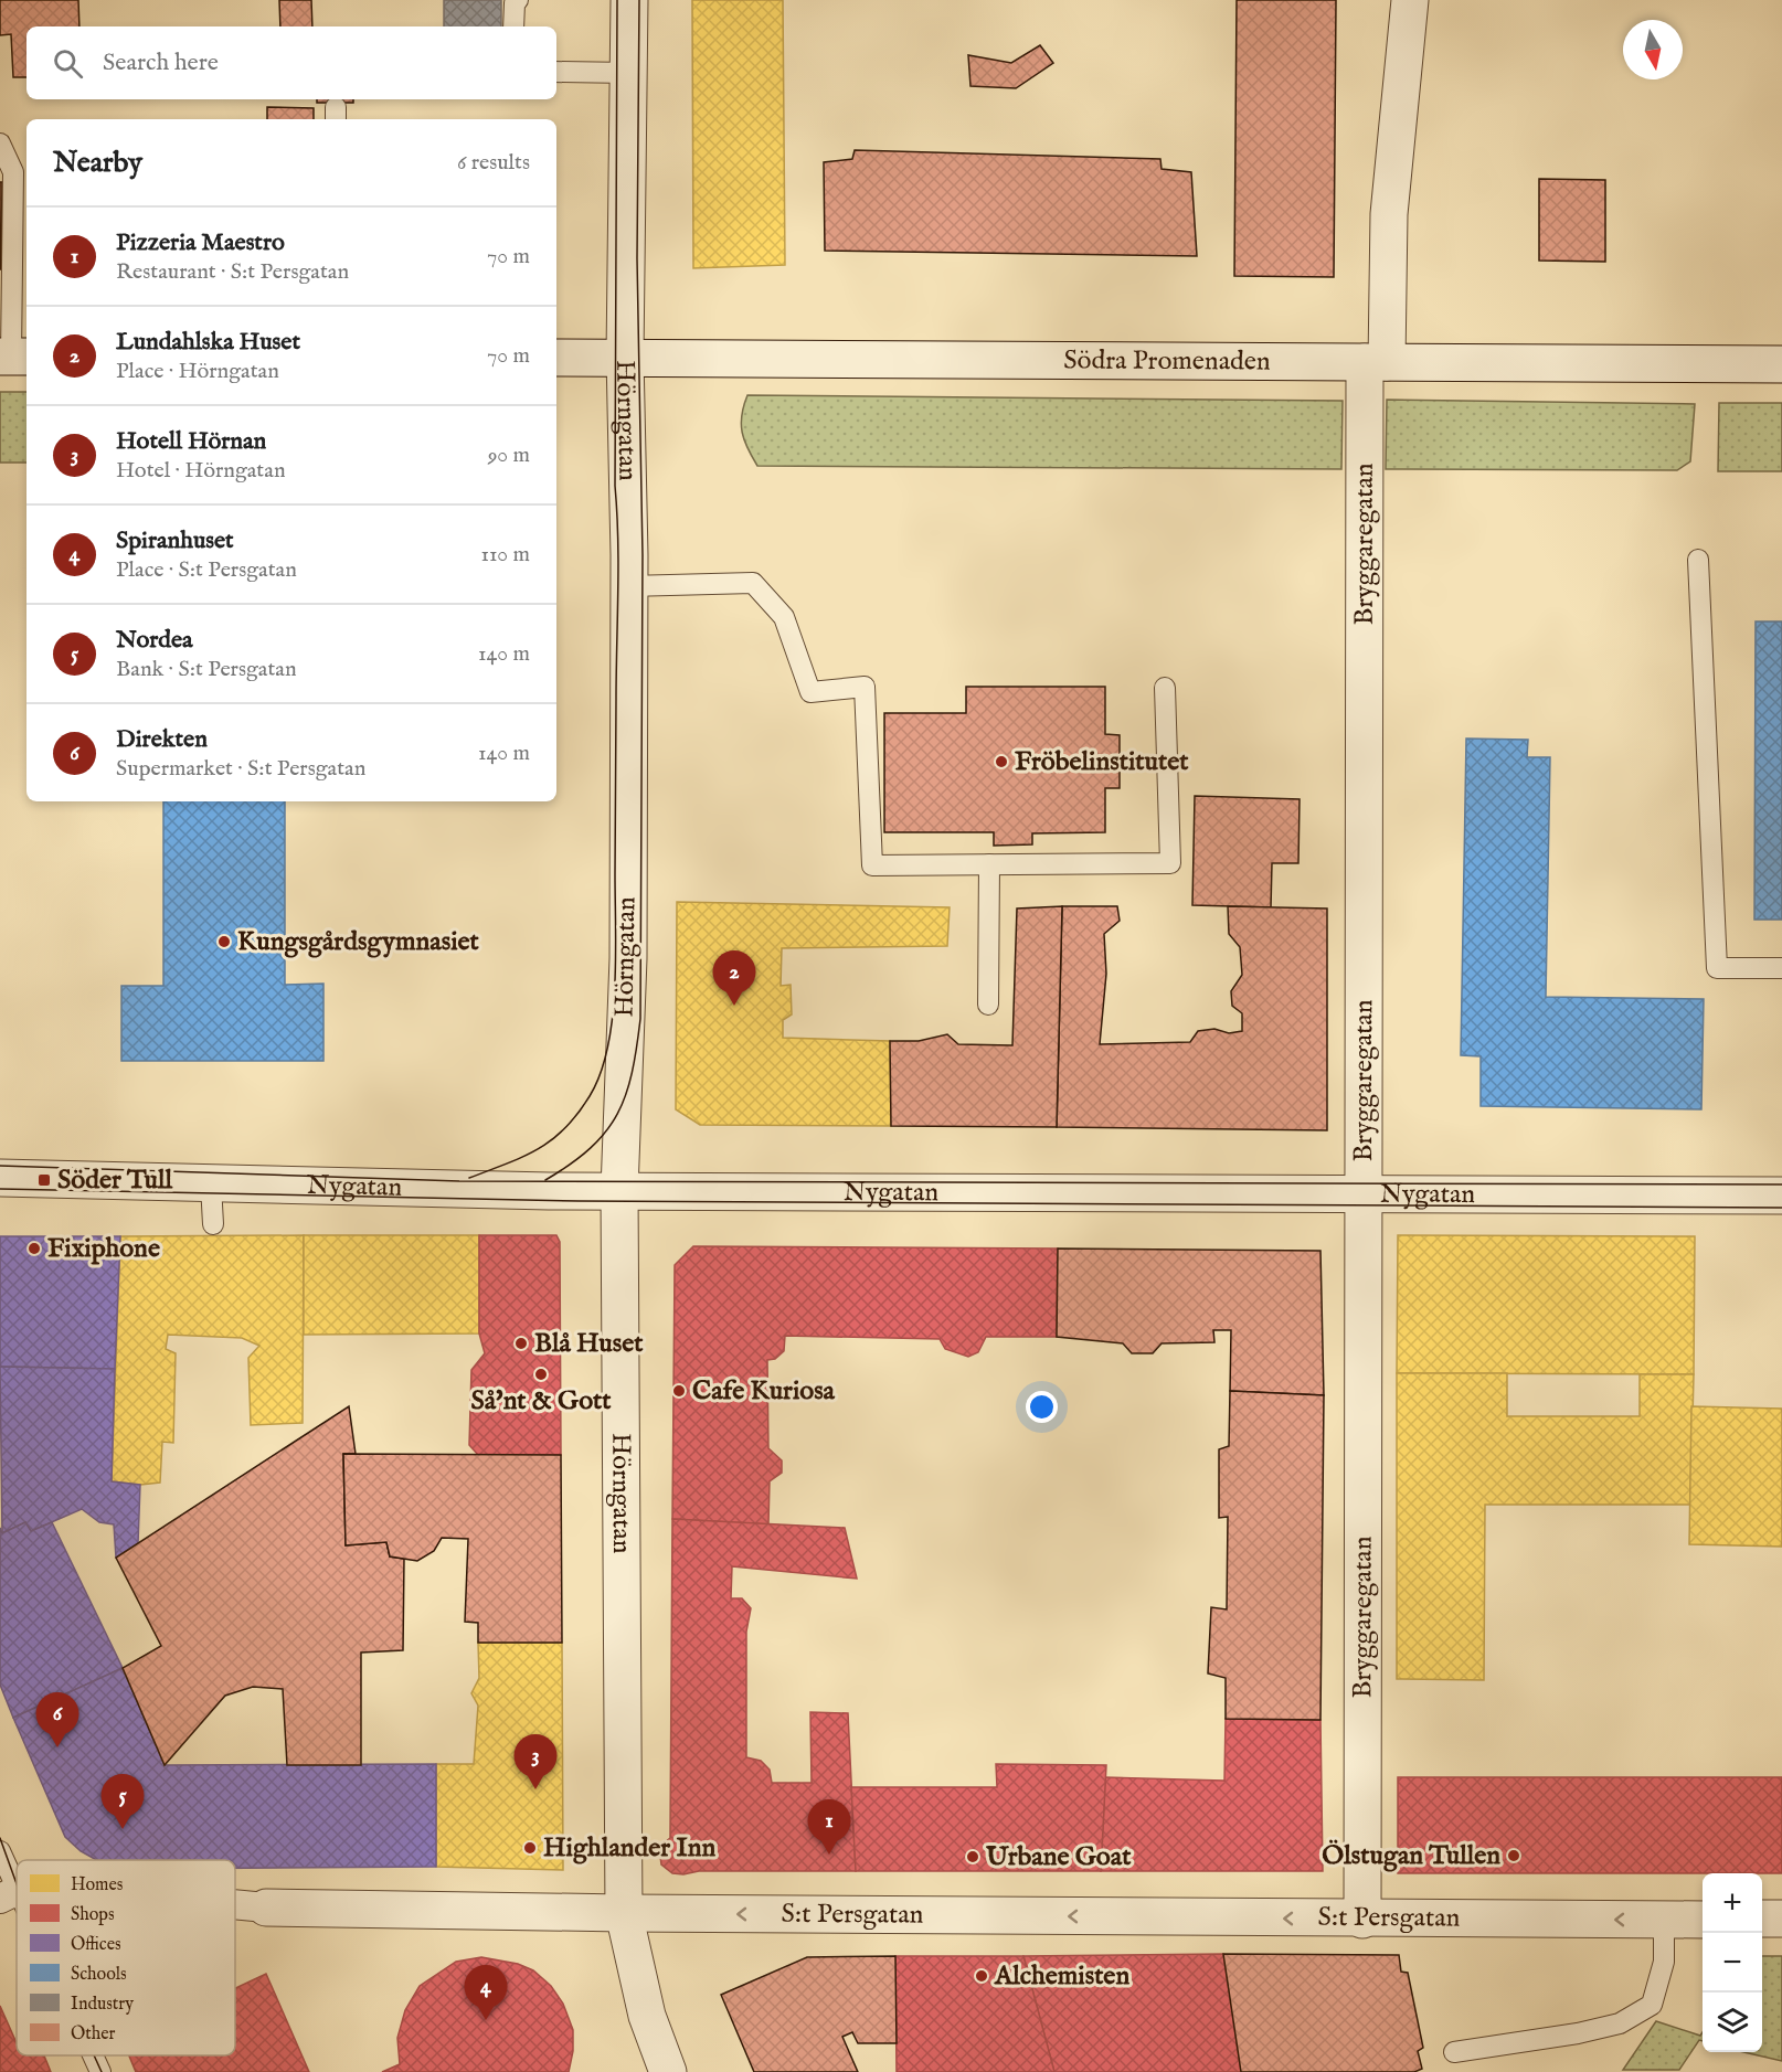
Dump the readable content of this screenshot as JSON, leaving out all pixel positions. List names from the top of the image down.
{
  "streets": {
    "street": [
      "Södra Promenaden",
      "Hörngatan",
      "Bryggaregatan",
      "Nygatan",
      "S:t Persgatan"
    ]
  },
  "crossings": [
    ["Södra Promenaden", "Hörngatan"],
    ["Södra Promenaden", "Bryggaregatan"],
    ["Hörngatan", "Nygatan"],
    ["Hörngatan", "S:t Persgatan"],
    ["Bryggaregatan", "Nygatan"],
    ["Bryggaregatan", "S:t Persgatan"]
  ],
  "one_way": ["S:t Persgatan"],
  "places": {
    "other": [
      "Fröbelinstitutet",
      "Kungsgårdsgymnasiet",
      "Fixiphone",
      "Blå Huset",
      "Så'nt & Gott",
      "Cafe Kuriosa",
      "Highlander Inn",
      "Ölstugan Tullen",
      "Urbane Goat",
      "Alchemisten"
    ],
    "transit": ["Söder Tull"]
  },
  "legend": [
    "Homes",
    "Shops",
    "Offices",
    "Schools",
    "Industry",
    "Other"
  ],
  "north": "bottom",
  "page": {
    "search": "Search here",
    "heading": ["Nearby", "6 results"],
    "list": [
      {
        "mark": "1",
        "name": "Pizzeria Maestro",
        "note": "Restaurant · S:t Persgatan",
        "value": "70 m"
      },
      {
        "mark": "2",
        "name": "Lundahlska Huset",
        "note": "Place · Hörngatan",
        "value": "70 m"
      },
      {
        "mark": "3",
        "name": "Hotell Hörnan",
        "note": "Hotel · Hörngatan",
        "value": "90 m"
      },
      {
        "mark": "4",
        "name": "Spiranhuset",
        "note": "Place · S:t Persgatan",
        "value": "110 m"
      },
      {
        "mark": "5",
        "name": "Nordea",
        "note": "Bank · S:t Persgatan",
        "value": "140 m"
      },
      {
        "mark": "6",
        "name": "Direkten",
        "note": "Supermarket · S:t Persgatan",
        "value": "140 m"
      }
    ],
    "pins": [
      "2",
      "6",
      "3",
      "5",
      "1",
      "4"
    ],
    "map_buttons": ["+", "−"]
  }
}
